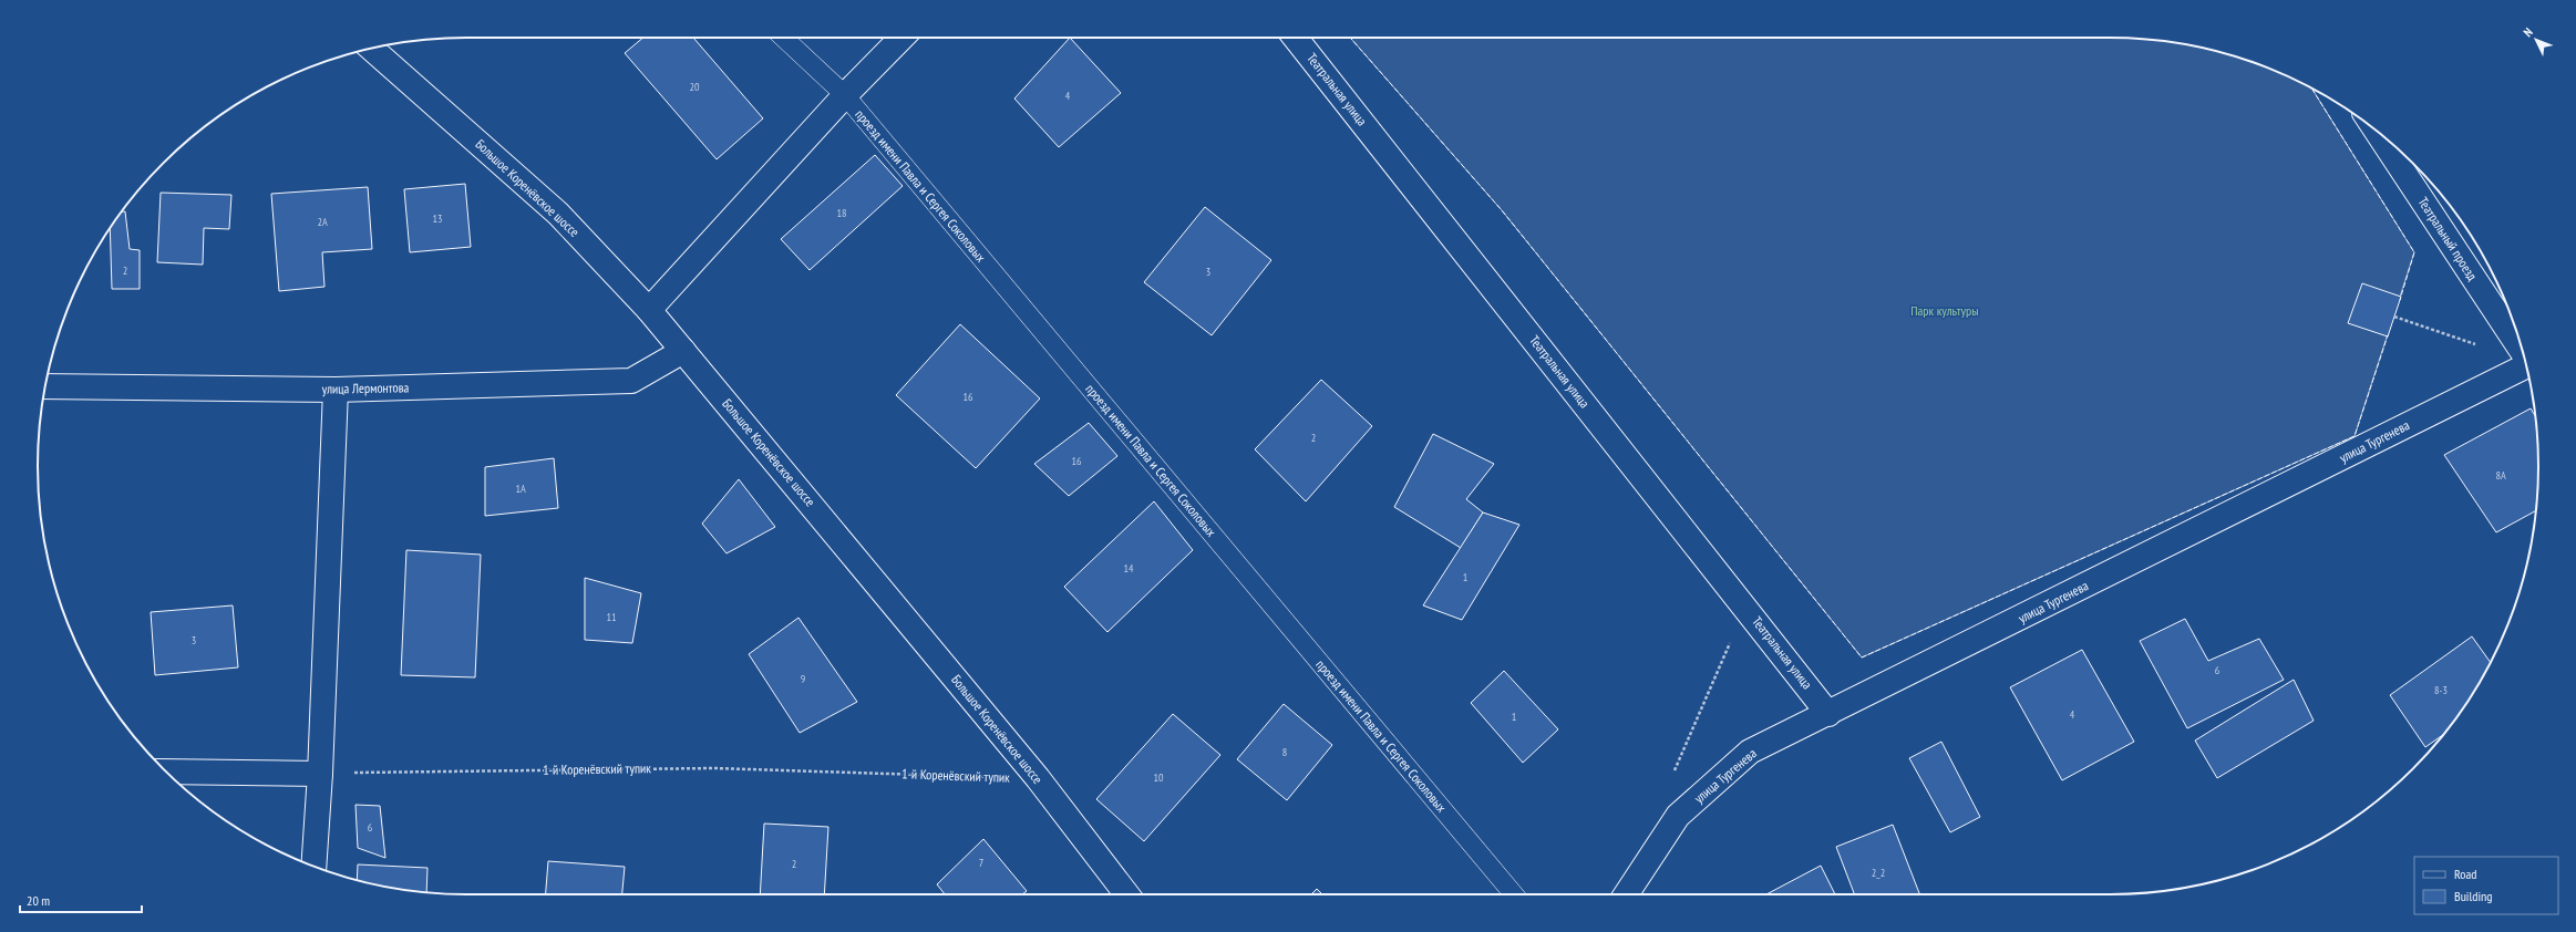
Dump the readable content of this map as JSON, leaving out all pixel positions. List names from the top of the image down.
{
  "streets": {
    "street": [
      "Театральная улица",
      "Большое Коренёвское шоссе",
      "Театральный проезд",
      "улица Лермонтова",
      "улица Тургенева"
    ],
    "lane": ["проезд имени Павла и Сергея Соколовых"],
    "path": ["1-й Коренёвский тупик"]
  },
  "crossings": [
    ["Театральная улица", "улица Тургенева"],
    ["Большое Коренёвское шоссе", "улица Лермонтова"],
    ["Большое Коренёвское шоссе", "1-й Коренёвский тупик"]
  ],
  "parks": ["Парк культуры"],
  "house_numbers": [
    "20",
    "4",
    "18",
    "13",
    "2А",
    "2",
    "3",
    "16",
    "2",
    "16",
    "8А",
    "1А",
    "14",
    "1",
    "11",
    "3",
    "6",
    "9",
    "8-3",
    "4",
    "1",
    "8",
    "10",
    "6",
    "7",
    "2",
    "2_2"
  ],
  "legend": ["Road", "Building"],
  "scale_bar": "20 m",
  "north": "top left"
}
